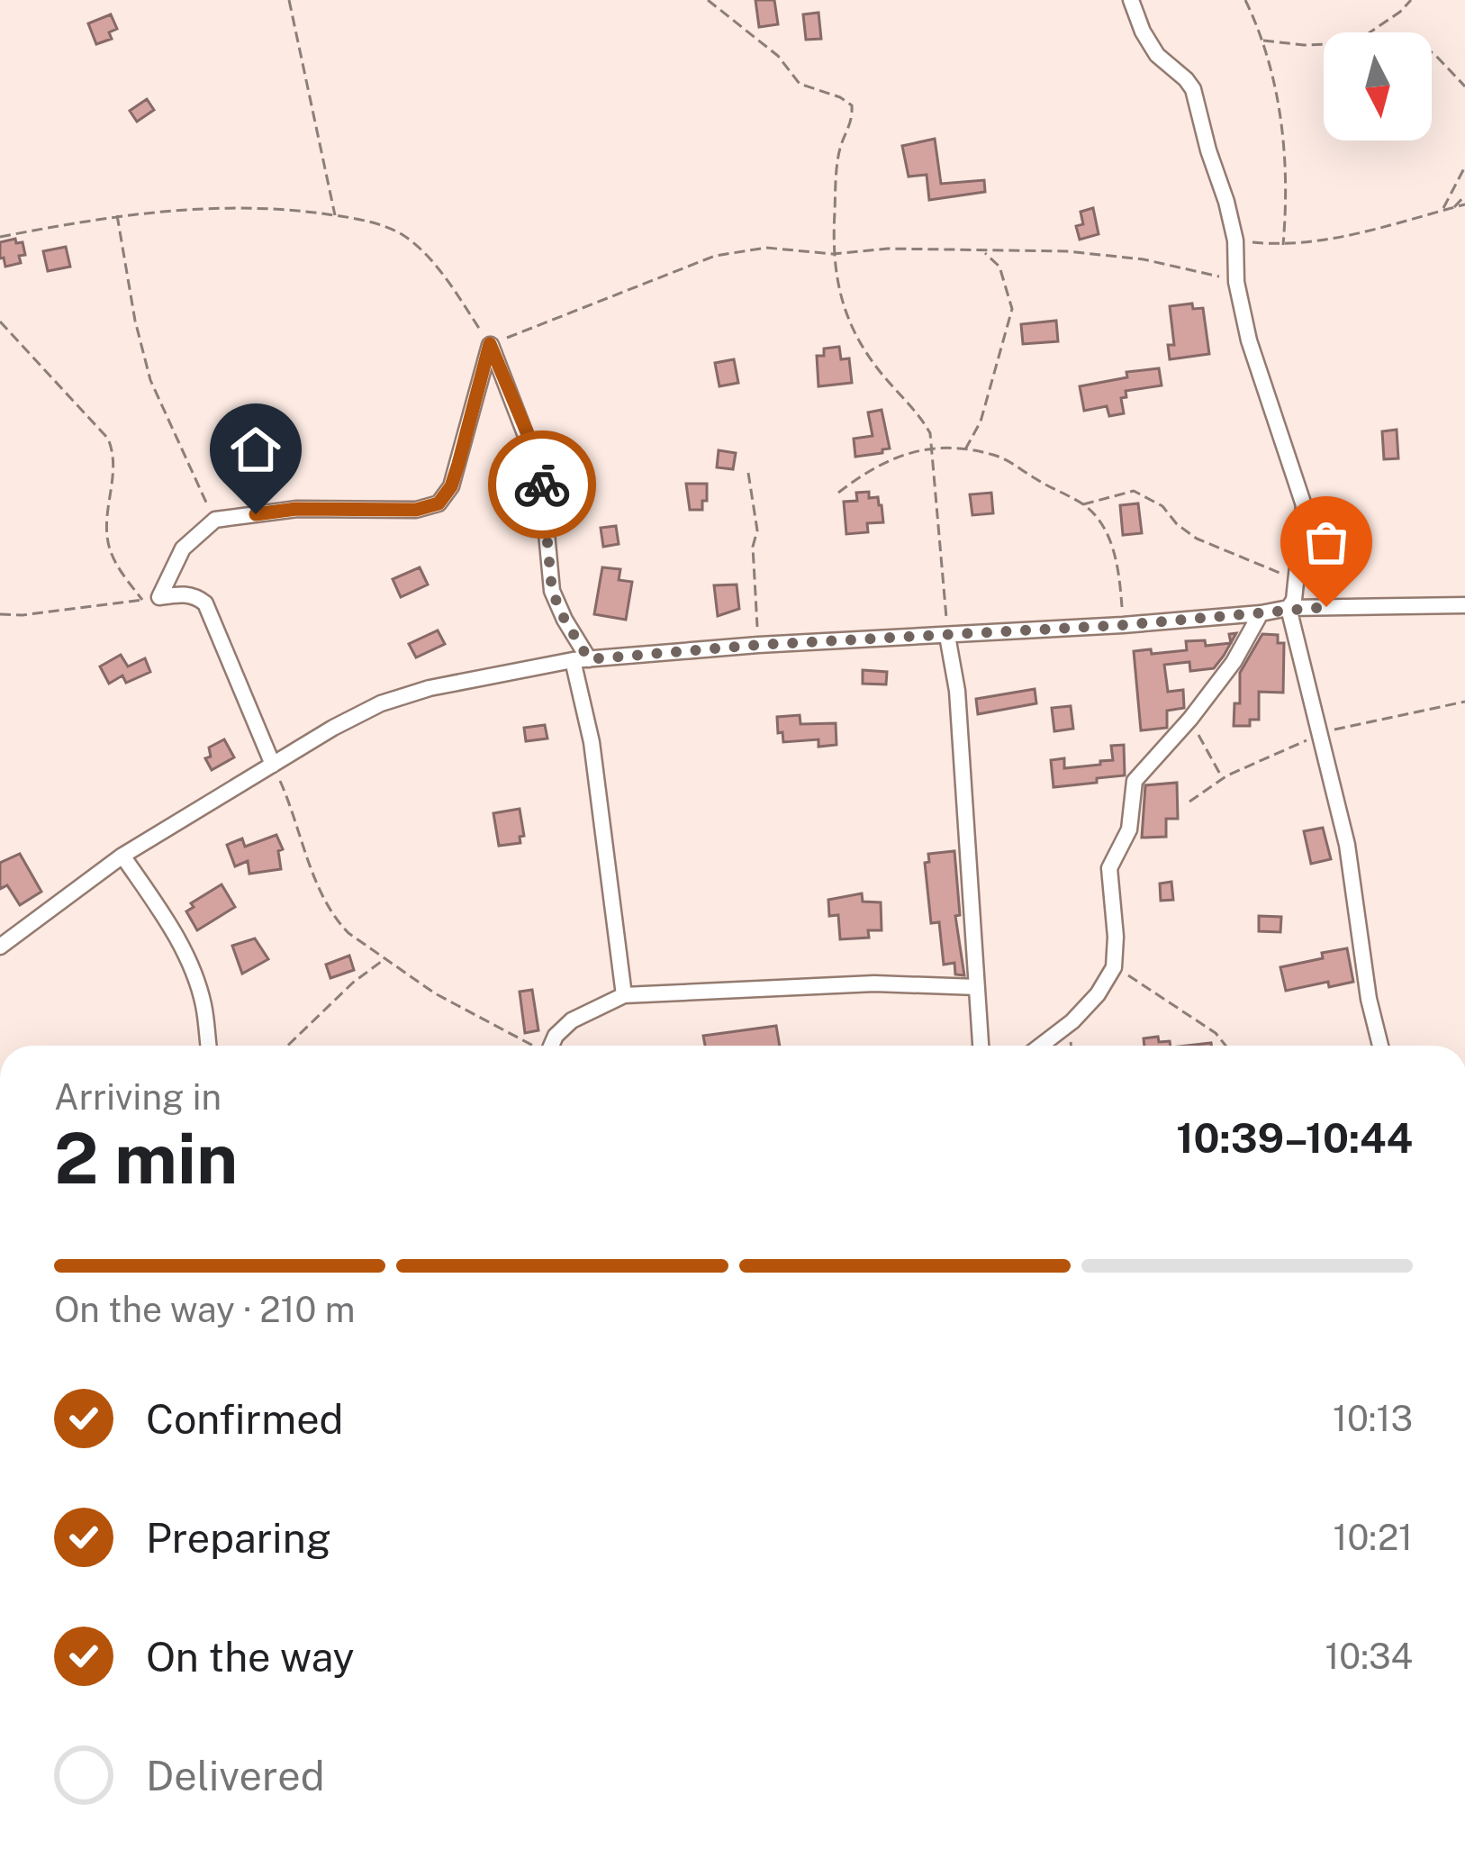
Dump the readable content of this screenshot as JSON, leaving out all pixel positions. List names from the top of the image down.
{
  "north": "bottom",
  "page": {
    "heading": ["2 min", "Arriving in", "10:39–10:44"],
    "bar": "On the way · 210 m",
    "list": [
      ["Confirmed", "10:13"],
      ["Preparing", "10:21"],
      ["On the way", "10:34"],
      "Delivered"
    ]
  }
}
